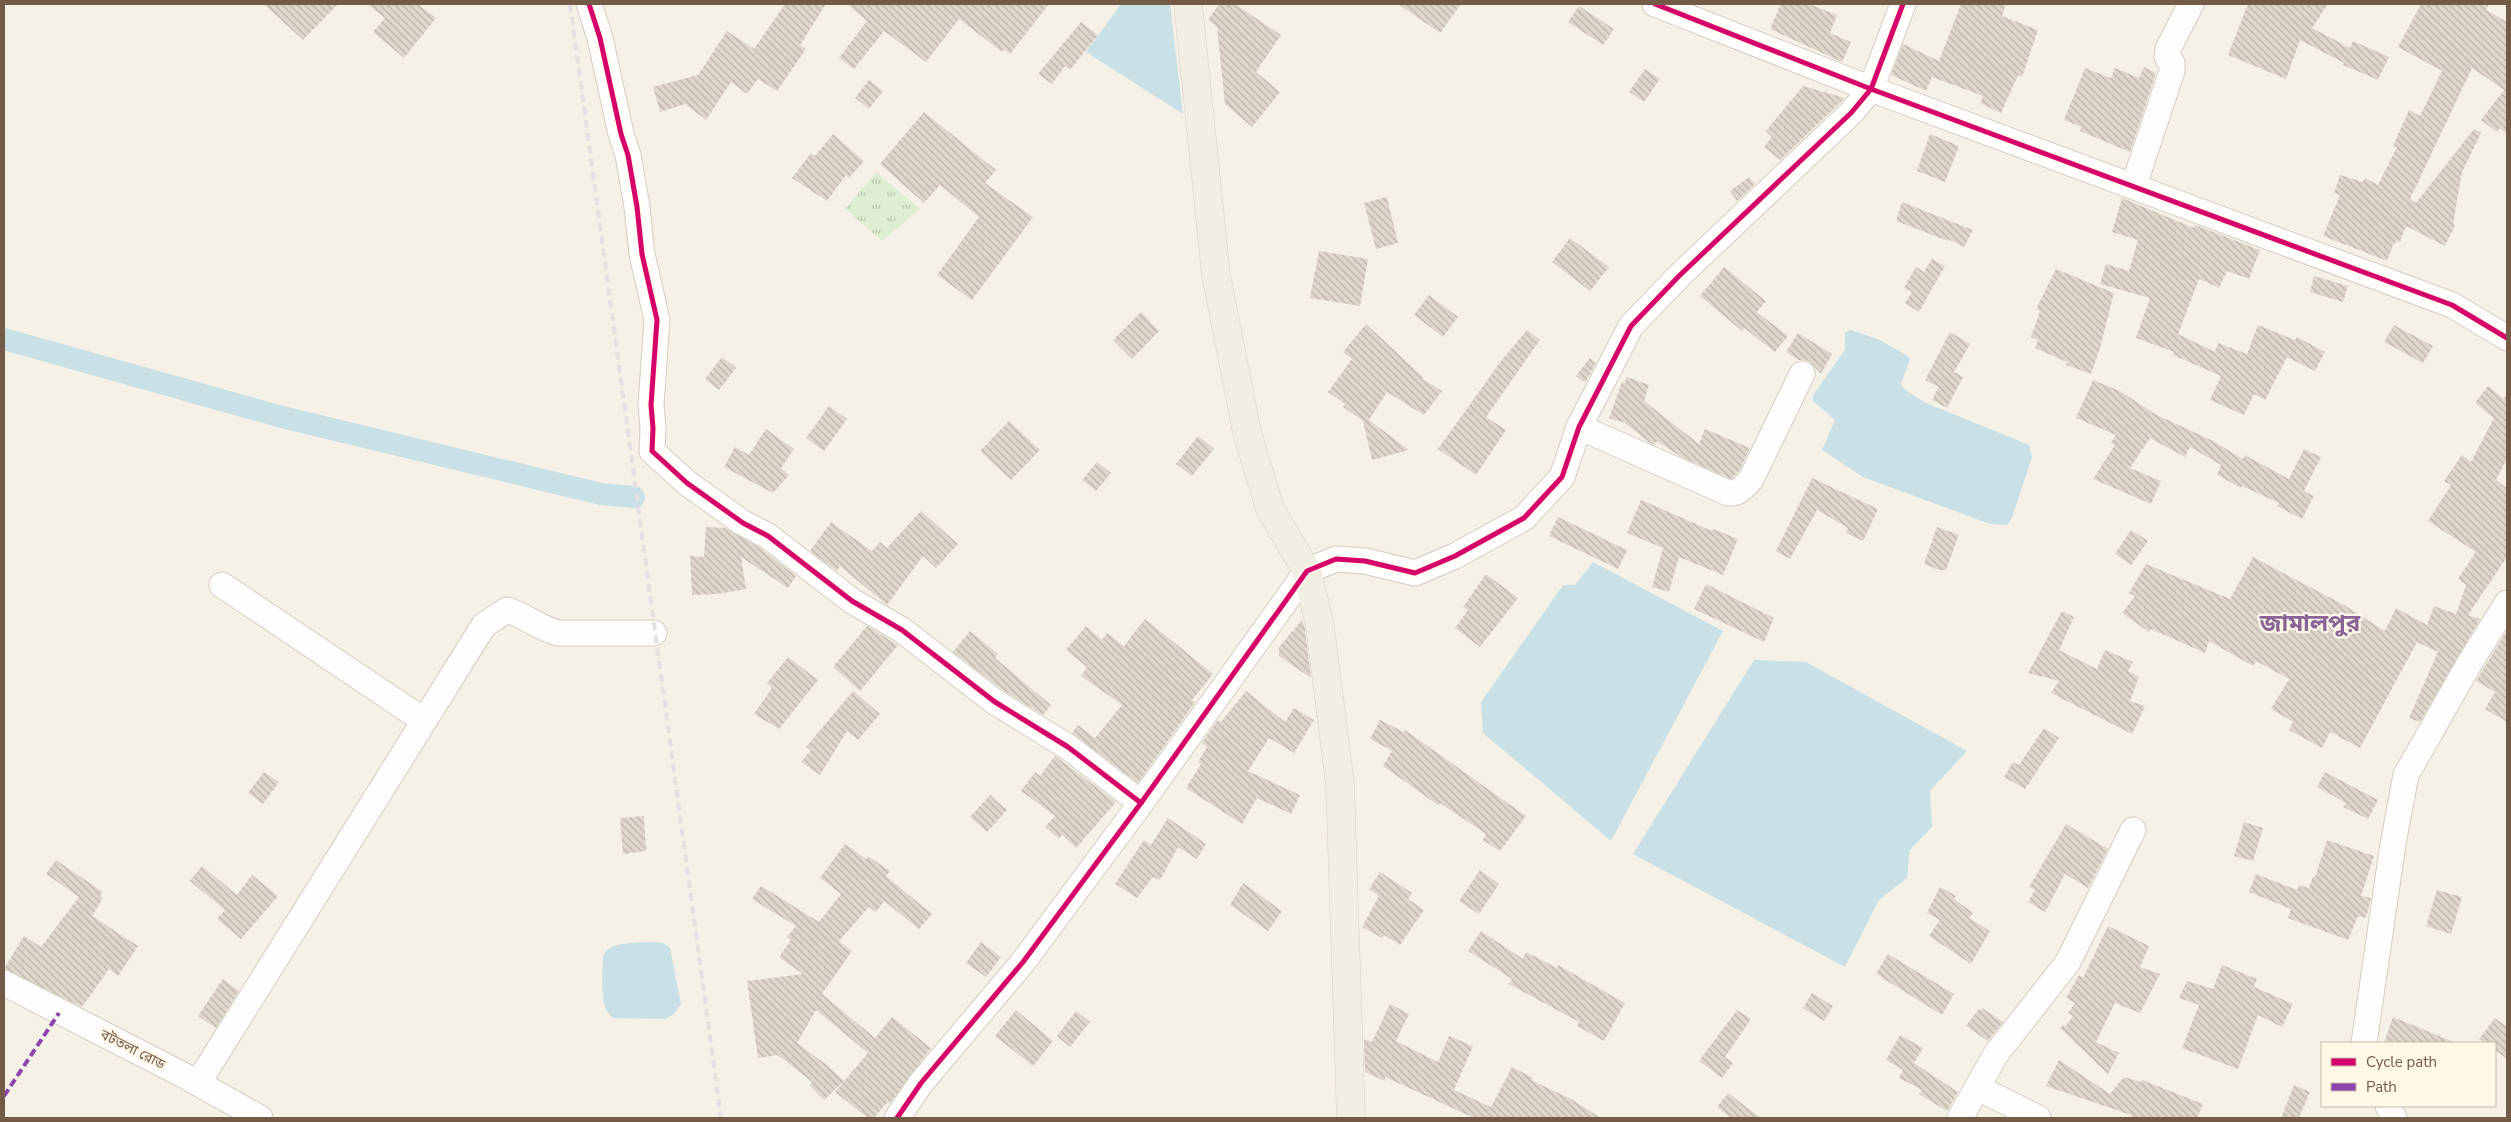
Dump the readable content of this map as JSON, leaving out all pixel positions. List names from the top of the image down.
{
  "streets": {
    "street": ["বটতলা রোড"]
  },
  "districts": ["জামালপুর"],
  "legend": ["Cycle path", "Path"]
}
